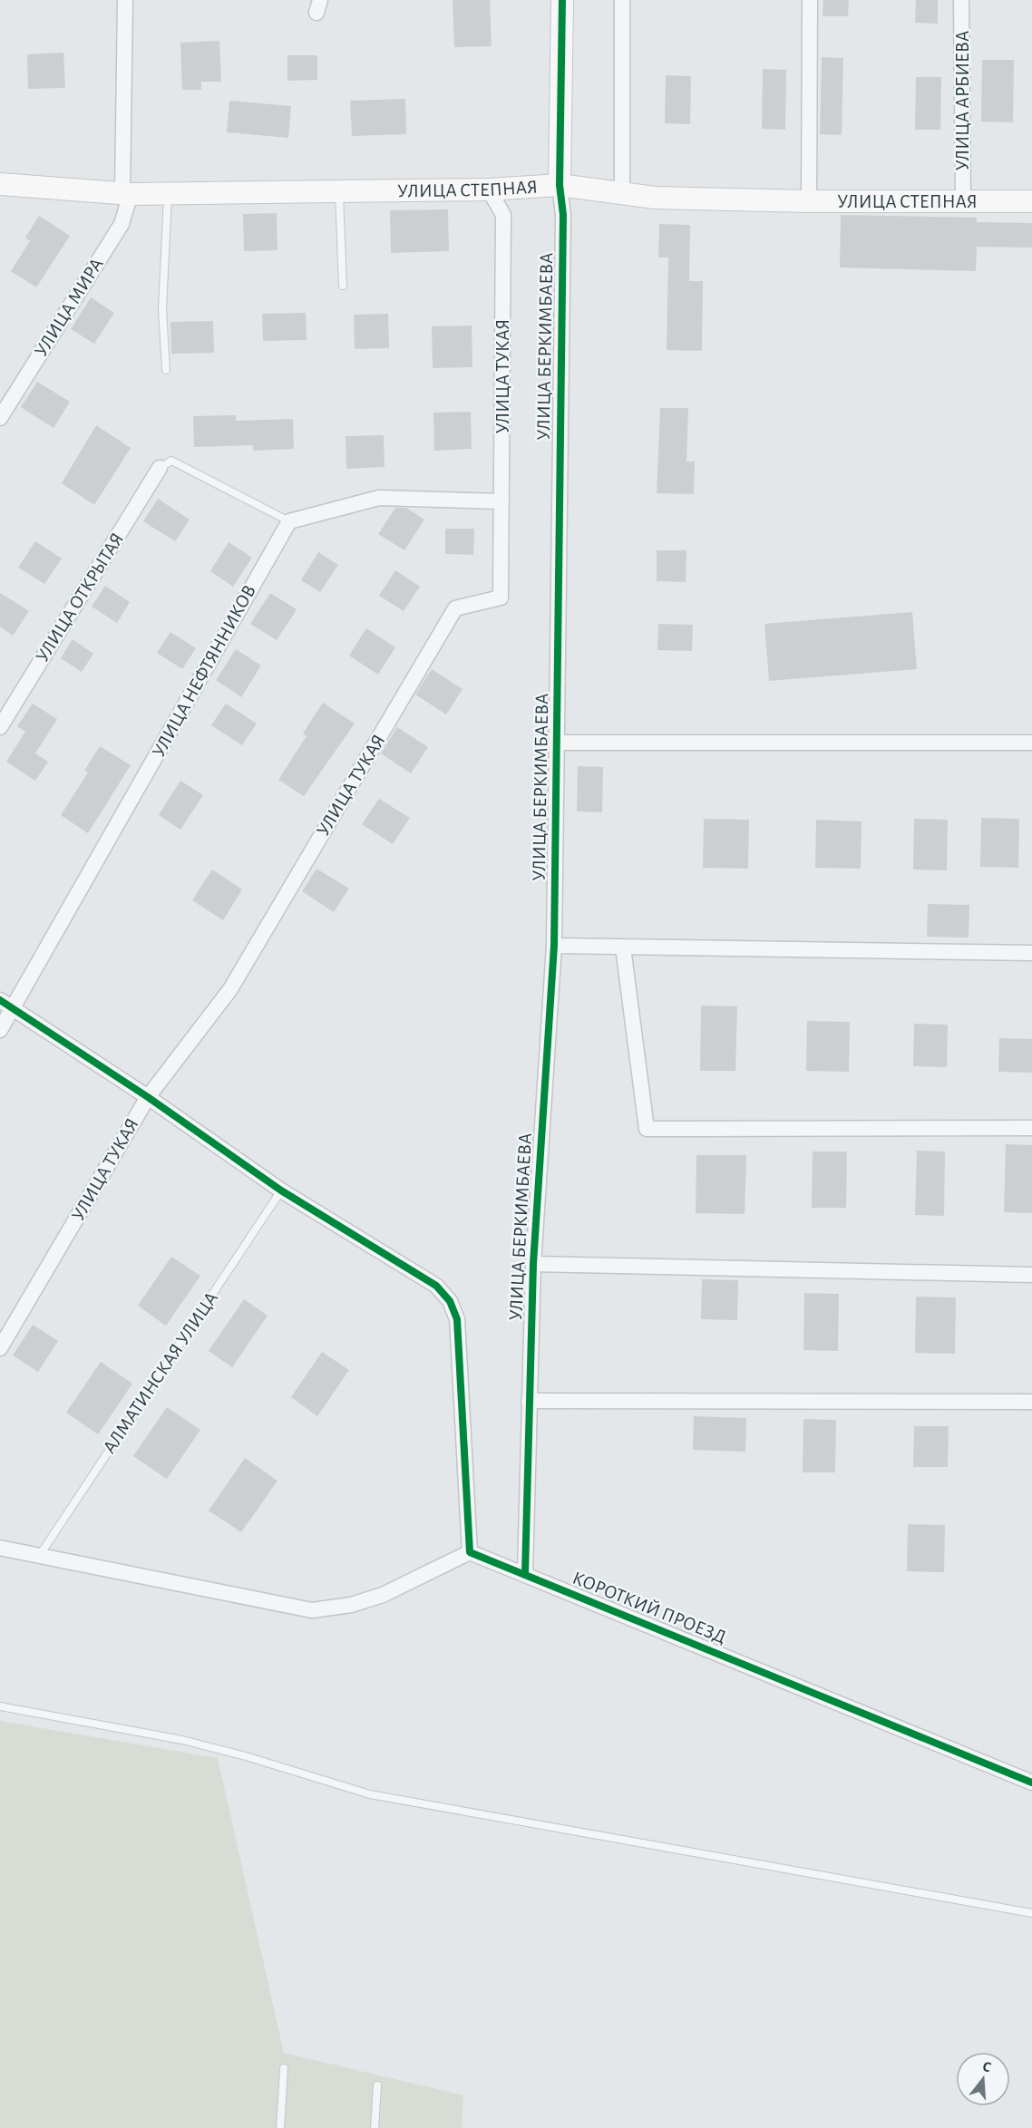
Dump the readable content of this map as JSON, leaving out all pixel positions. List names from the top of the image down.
{
  "streets": {
    "street": [
      "УЛИЦА АРБИЕВА",
      "УЛИЦА СТЕПНАЯ",
      "УЛИЦА МИРА",
      "УЛИЦА БЕРКИМБАЕВА",
      "УЛИЦА ТУКАЯ",
      "УЛИЦА ОТКРЫТАЯ",
      "УЛИЦА НЕФТЯННИКОВ",
      "КОРОТКИЙ ПРОЕЗД"
    ],
    "lane": ["АЛМАТИНСКАЯ УЛИЦА"]
  },
  "crossings": [
    ["УЛИЦА АРБИЕВА", "УЛИЦА СТЕПНАЯ"],
    ["УЛИЦА СТЕПНАЯ", "УЛИЦА МИРА"],
    ["УЛИЦА СТЕПНАЯ", "УЛИЦА БЕРКИМБАЕВА"],
    ["УЛИЦА СТЕПНАЯ", "УЛИЦА ТУКАЯ"],
    ["УЛИЦА БЕРКИМБАЕВА", "КОРОТКИЙ ПРОЕЗД"]
  ],
  "north": "top"
}
